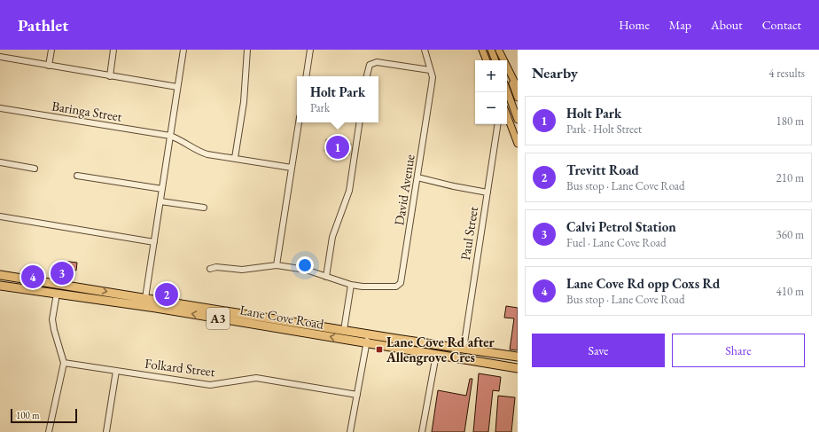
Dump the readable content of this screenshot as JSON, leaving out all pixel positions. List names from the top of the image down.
{
  "streets": {
    "highway": ["Lane Cove Road", "A3"],
    "street": [
      "Baringa Street",
      "David Avenue",
      "Paul Street",
      "Folkard Street"
    ]
  },
  "crossings": [
    ["Paul Street", "Lane Cove Road"]
  ],
  "places": {
    "transit": ["Lane Cove Rd after Allengrove Cres"]
  },
  "scale_bar": "100 m",
  "page": {
    "header": "Pathlet",
    "nav": [
      "Home",
      "Map",
      "About",
      "Contact"
    ],
    "heading": ["Nearby", "4 results"],
    "map_buttons": ["+", "−"],
    "popup": ["Holt Park", "Park"],
    "list": [
      {
        "mark": "1",
        "name": "Holt Park",
        "note": "Park · Holt Street",
        "value": "180 m"
      },
      {
        "mark": "2",
        "name": "Trevitt Road",
        "note": "Bus stop · Lane Cove Road",
        "value": "210 m"
      },
      {
        "mark": "3",
        "name": "Calvi Petrol Station",
        "note": "Fuel · Lane Cove Road",
        "value": "360 m"
      },
      {
        "mark": "4",
        "name": "Lane Cove Rd opp Coxs Rd",
        "note": "Bus stop · Lane Cove Road",
        "value": "410 m"
      }
    ],
    "pins": [
      "1",
      "3",
      "4",
      "2"
    ],
    "buttons": ["Save", "Share"],
    "scale": "100 m"
  }
}
